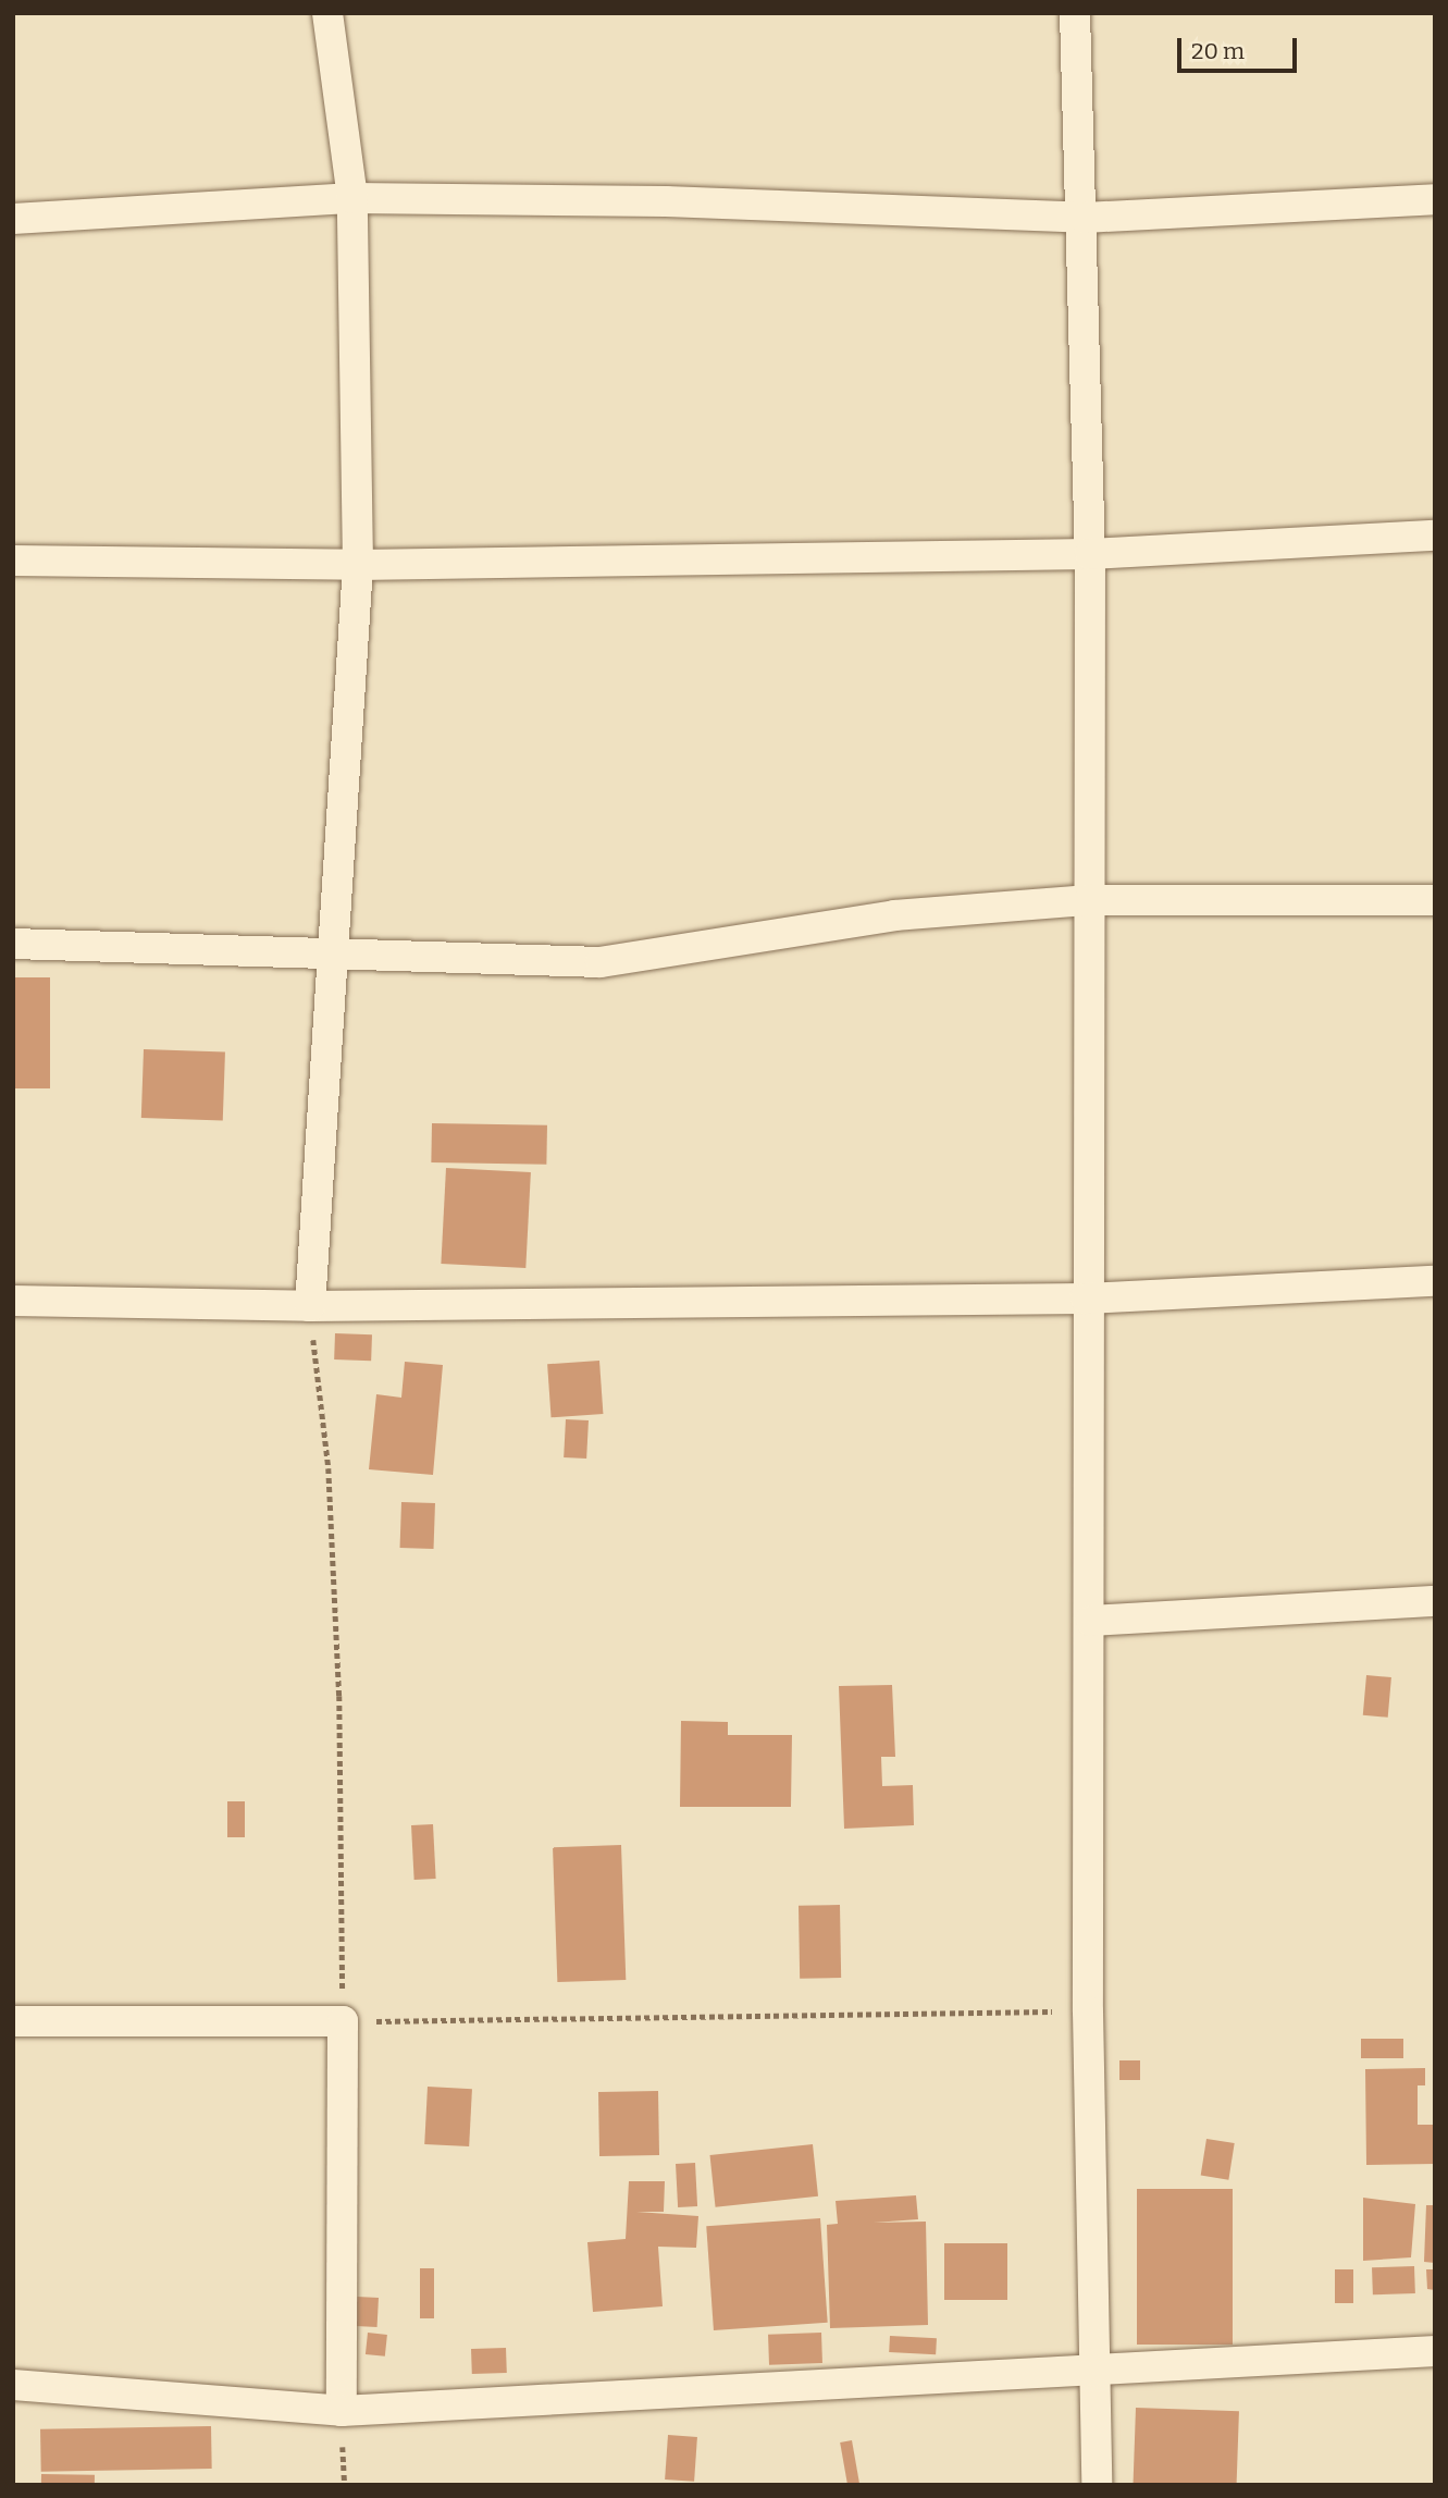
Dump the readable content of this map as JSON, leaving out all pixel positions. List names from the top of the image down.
{
  "scale_bar": "20 m"
}
